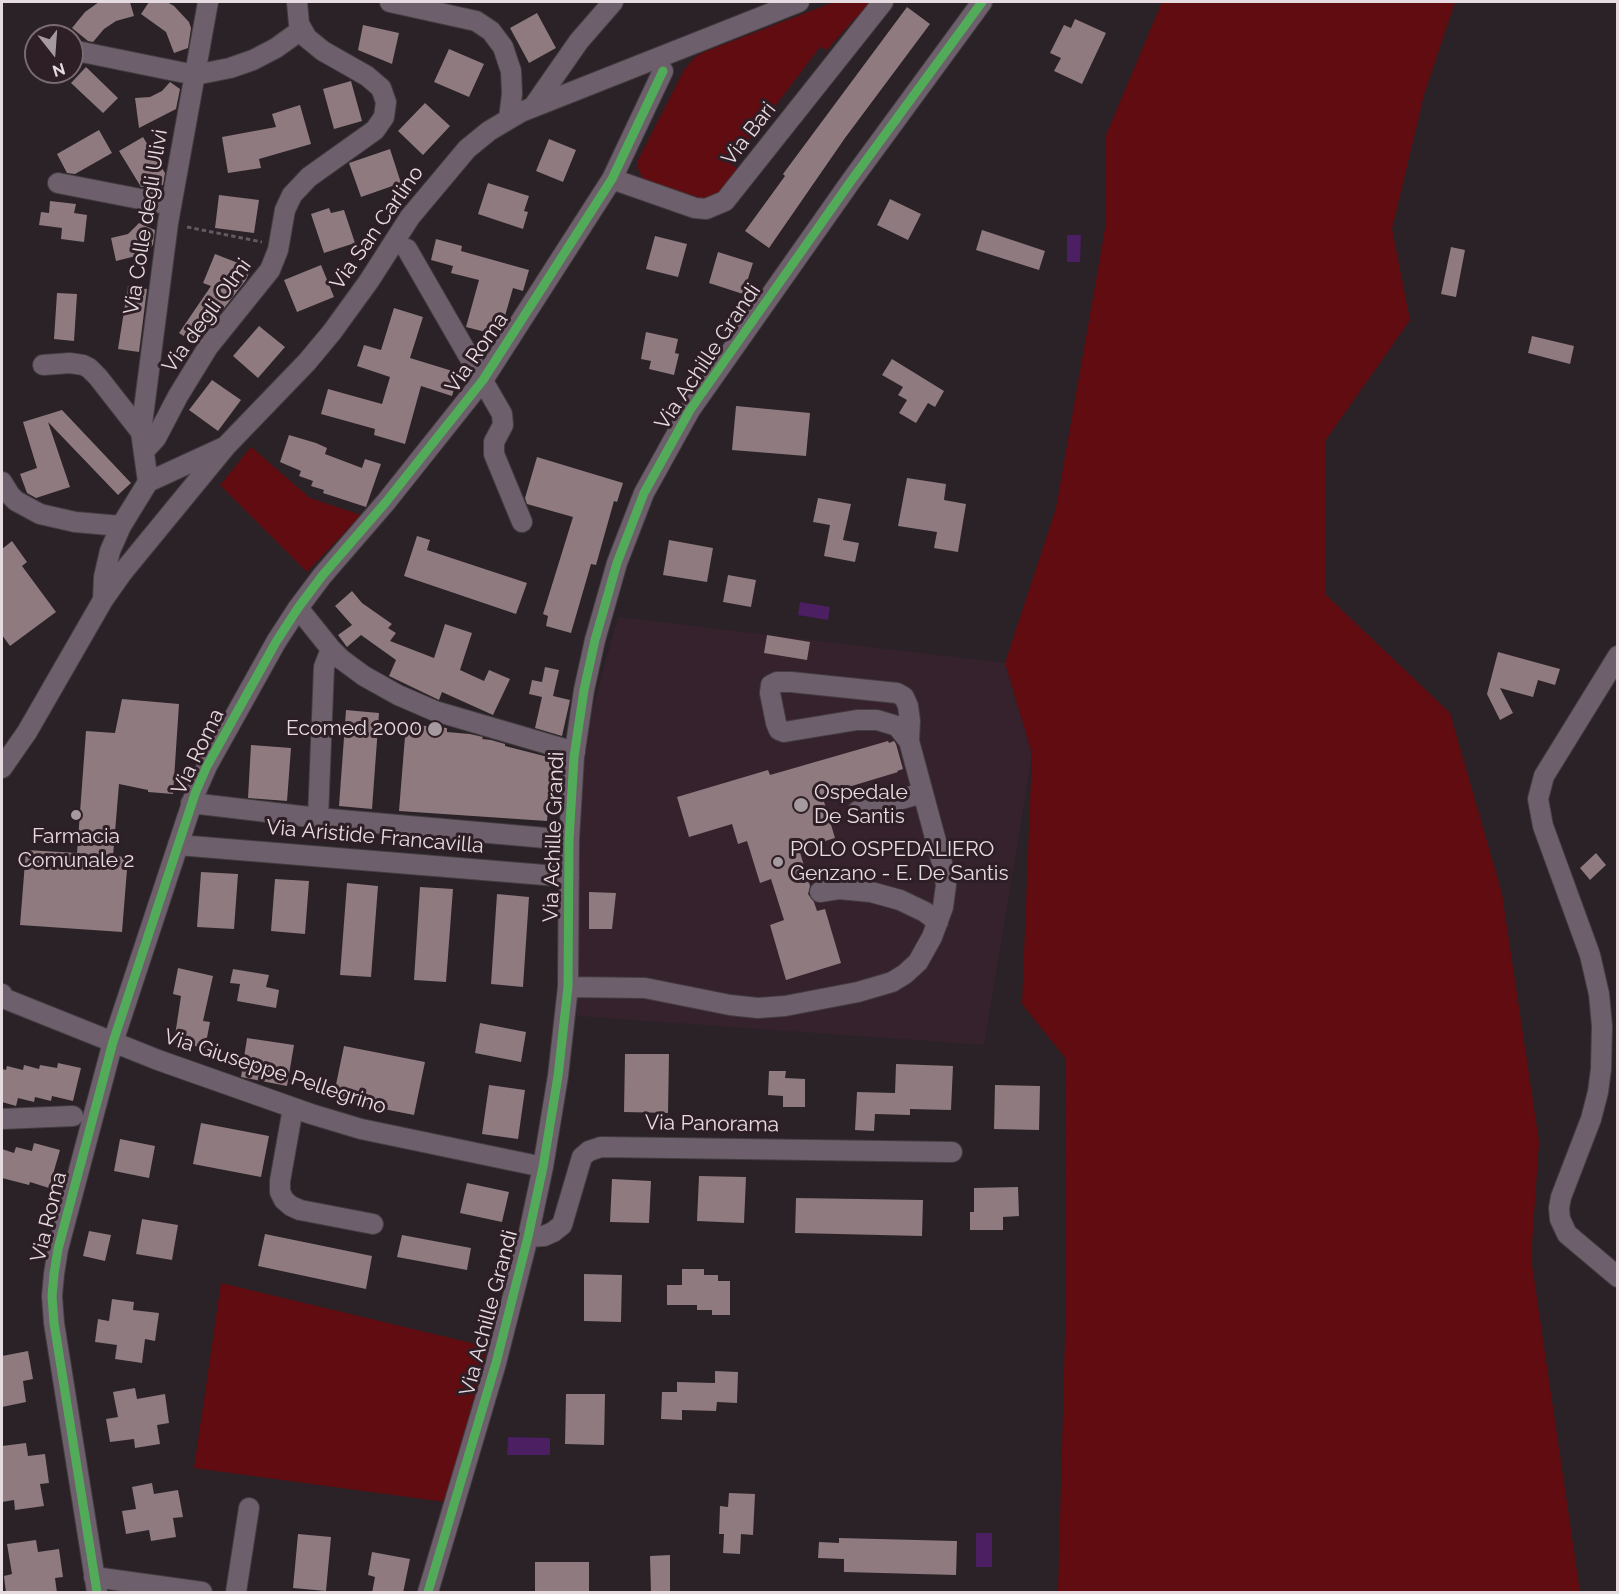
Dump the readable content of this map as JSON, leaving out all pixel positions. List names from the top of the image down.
{
  "streets": {
    "street": [
      "Via Bari",
      "Via Colle degli Ulivi",
      "Via San Carlino",
      "Via degli Olmi",
      "Via Roma",
      "Via Achille Grandi",
      "Via Aristide Francavilla",
      "Via Giuseppe Pellegrino",
      "Via Panorama"
    ]
  },
  "crossings": [
    ["Via Bari", "Via Roma"],
    ["Via Colle degli Ulivi", "Via degli Olmi"],
    ["Via Roma", "Via Aristide Francavilla"],
    ["Via Roma", "Via Giuseppe Pellegrino"],
    ["Via Achille Grandi", "Via Aristide Francavilla"],
    ["Via Achille Grandi", "Via Giuseppe Pellegrino"],
    ["Via Achille Grandi", "Via Panorama"]
  ],
  "places": [
    "Ecomed 2000",
    "Ospedale De Santis",
    "Farmacia Comunale 2",
    "POLO OSPEDALIERO Genzano - E. De Santis"
  ],
  "north": "bottom"
}
